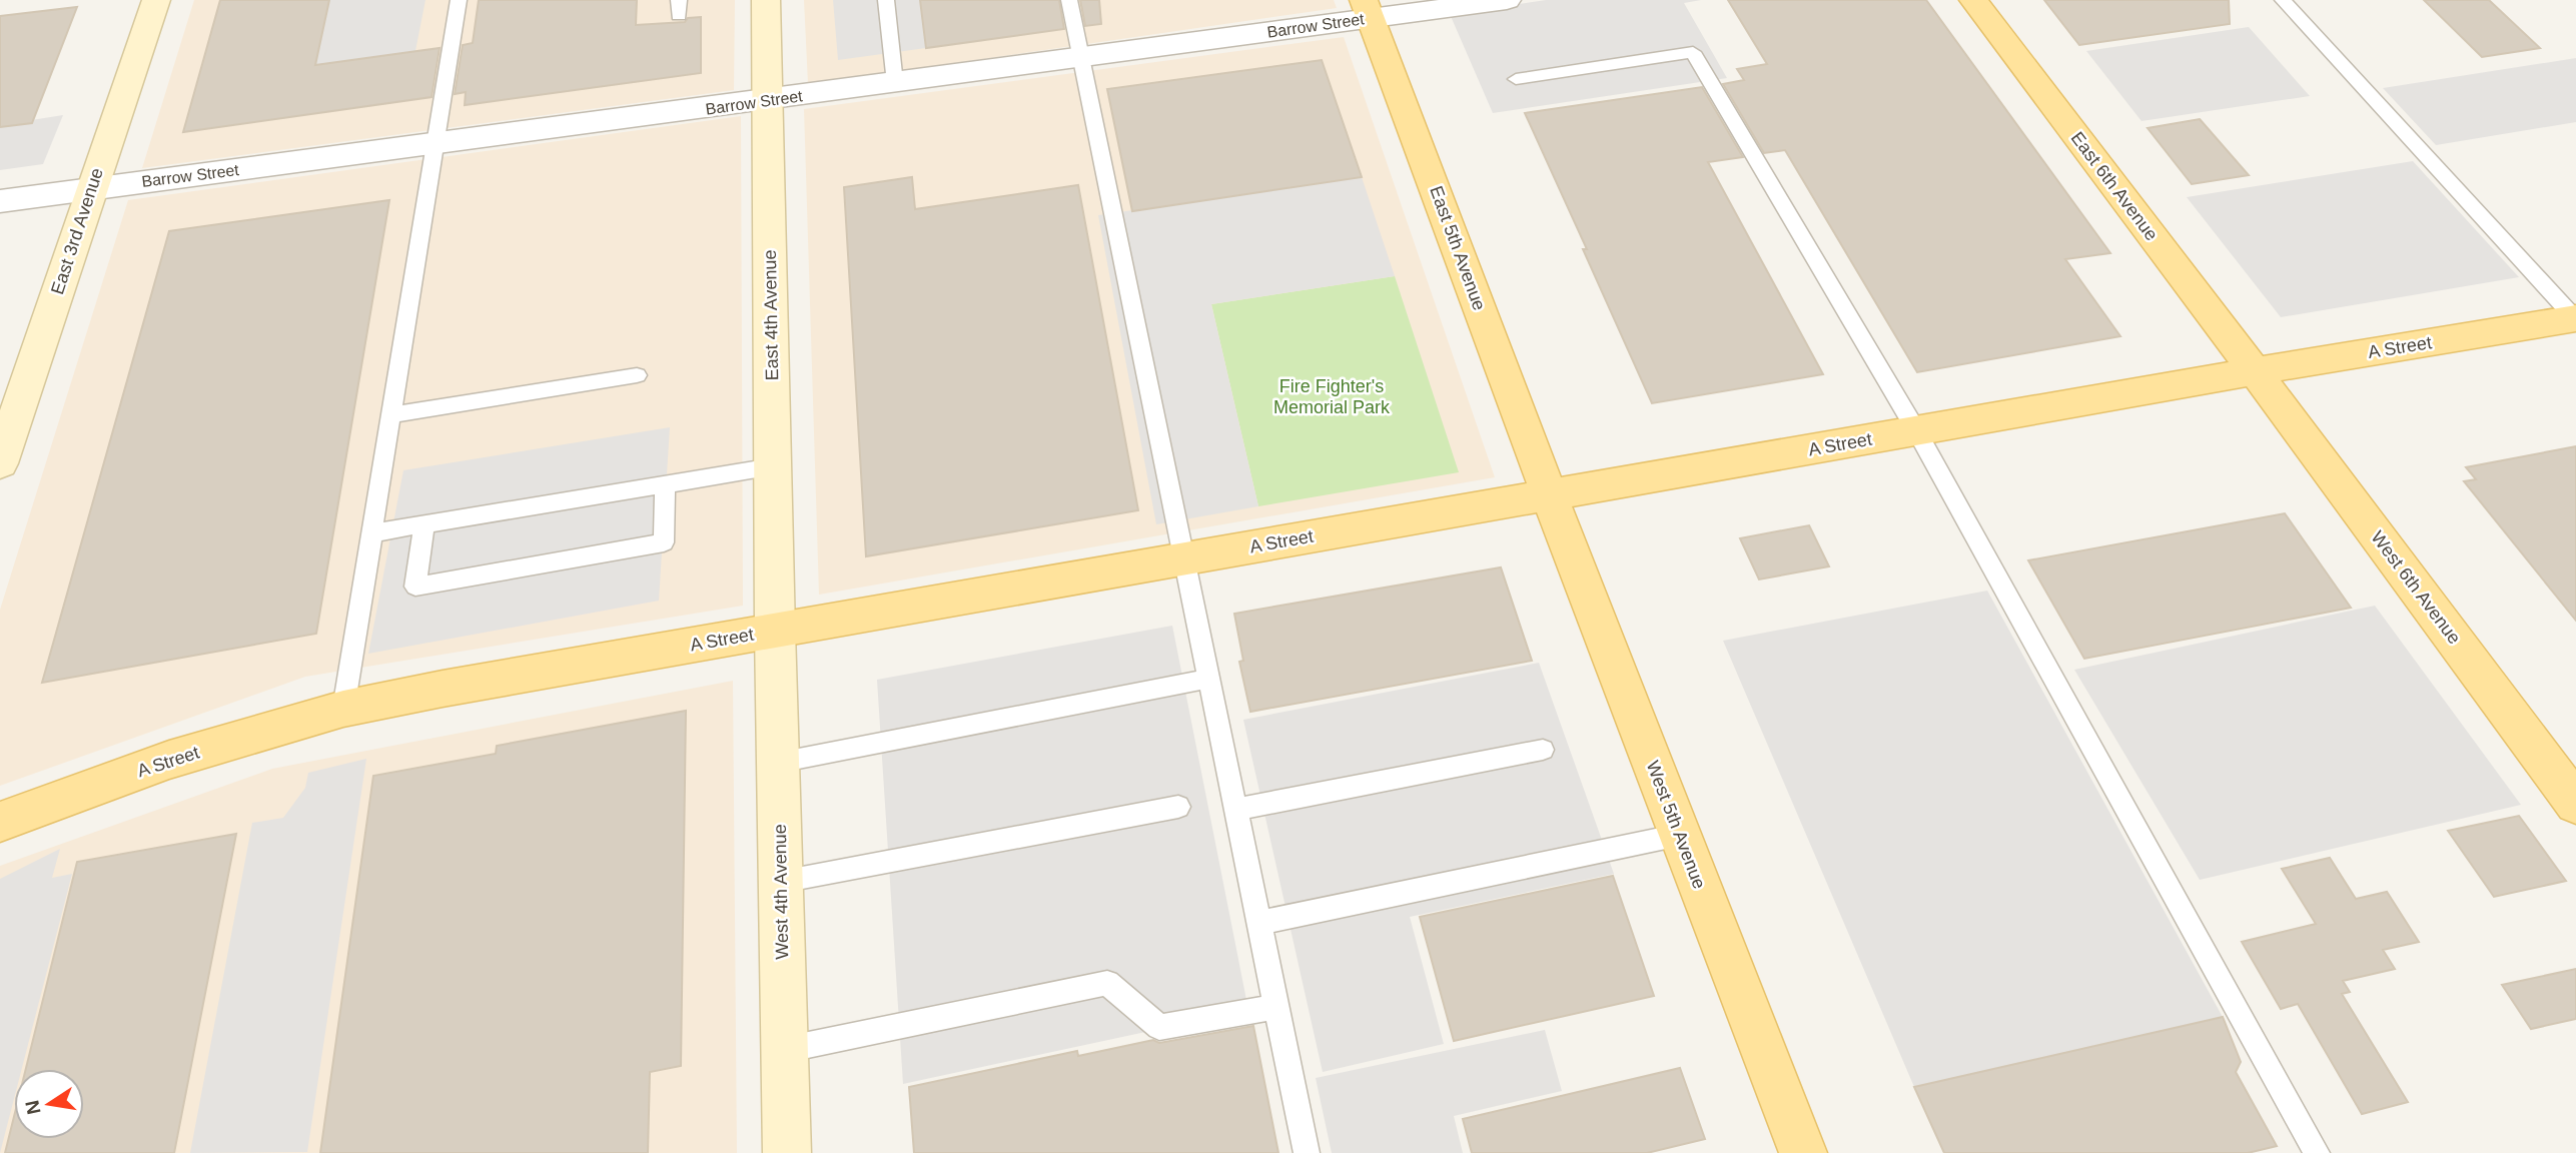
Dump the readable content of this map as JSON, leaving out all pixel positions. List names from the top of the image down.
{
  "streets": {
    "main road": [
      "East 6th Avenue",
      "East 3rd Avenue",
      "East 5th Avenue",
      "East 4th Avenue",
      "A Street",
      "West 6th Avenue",
      "West 5th Avenue",
      "West 4th Avenue"
    ],
    "street": ["Barrow Street"]
  },
  "crossings": [
    ["Barrow Street", "East 3rd Avenue"],
    ["Barrow Street", "East 5th Avenue"],
    ["Barrow Street", "East 4th Avenue"],
    ["East 6th Avenue", "A Street"],
    ["East 6th Avenue", "West 6th Avenue"],
    ["East 5th Avenue", "A Street"],
    ["East 5th Avenue", "West 5th Avenue"],
    ["East 4th Avenue", "A Street"],
    ["East 4th Avenue", "West 4th Avenue"],
    ["A Street", "West 6th Avenue"],
    ["A Street", "West 5th Avenue"],
    ["A Street", "West 4th Avenue"]
  ],
  "parks": ["Fire Fighter's Memorial Park"],
  "north": "left"
}
